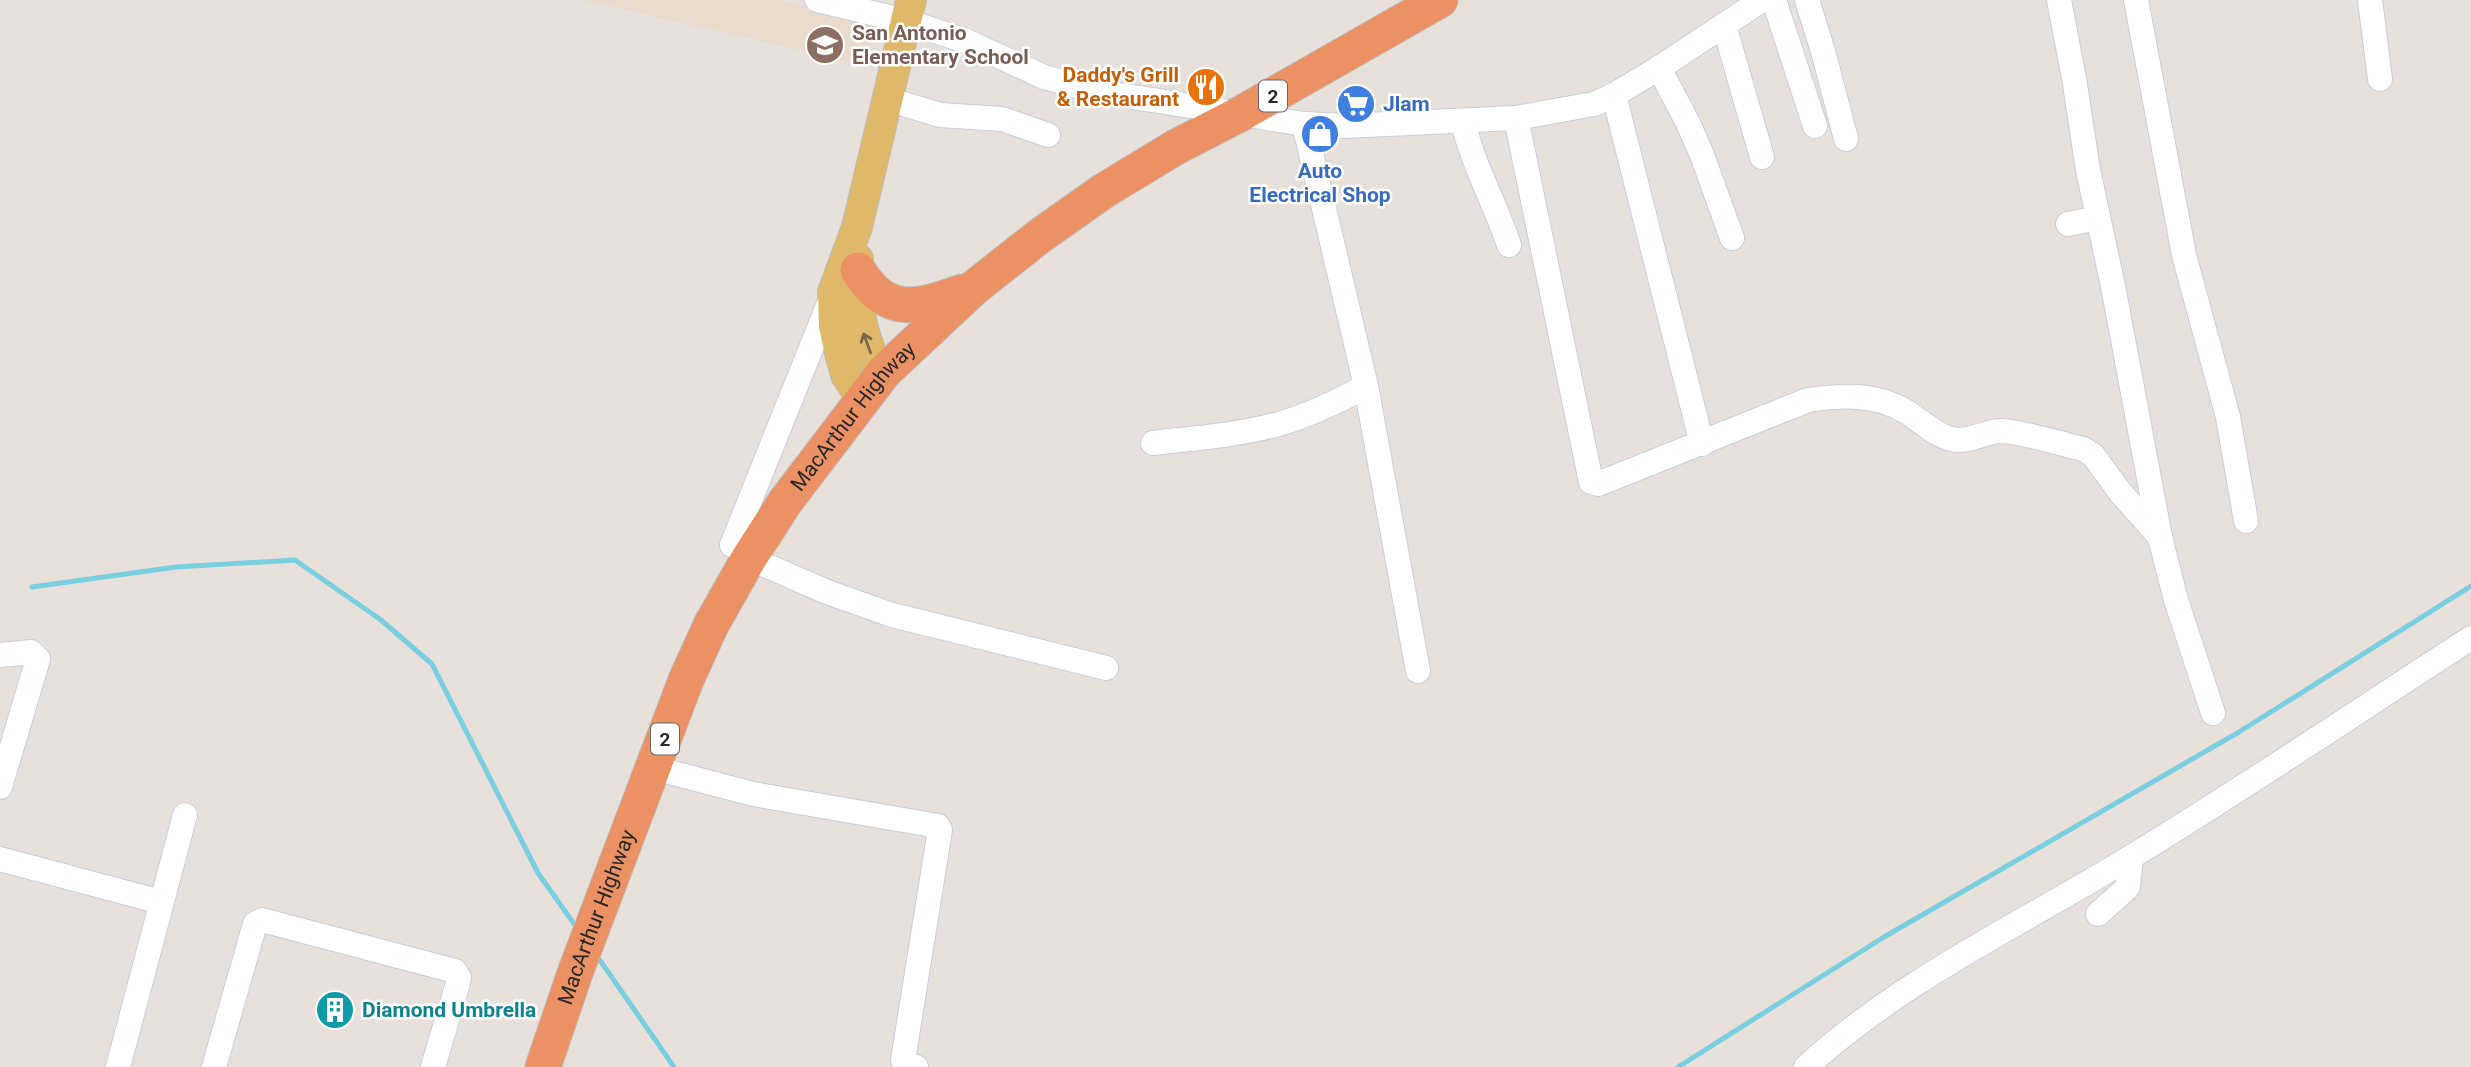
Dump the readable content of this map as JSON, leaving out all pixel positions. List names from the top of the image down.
{
  "streets": {
    "highway": ["2", "MacArthur Highway"]
  },
  "places": {
    "school or university": ["San Antonio Elementary School"],
    "restaurant": ["Daddy's Grill & Restaurant"],
    "supermarket": ["Jlam"],
    "shop": ["Auto Electrical Shop"],
    "building": ["Diamond Umbrella"]
  }
}
